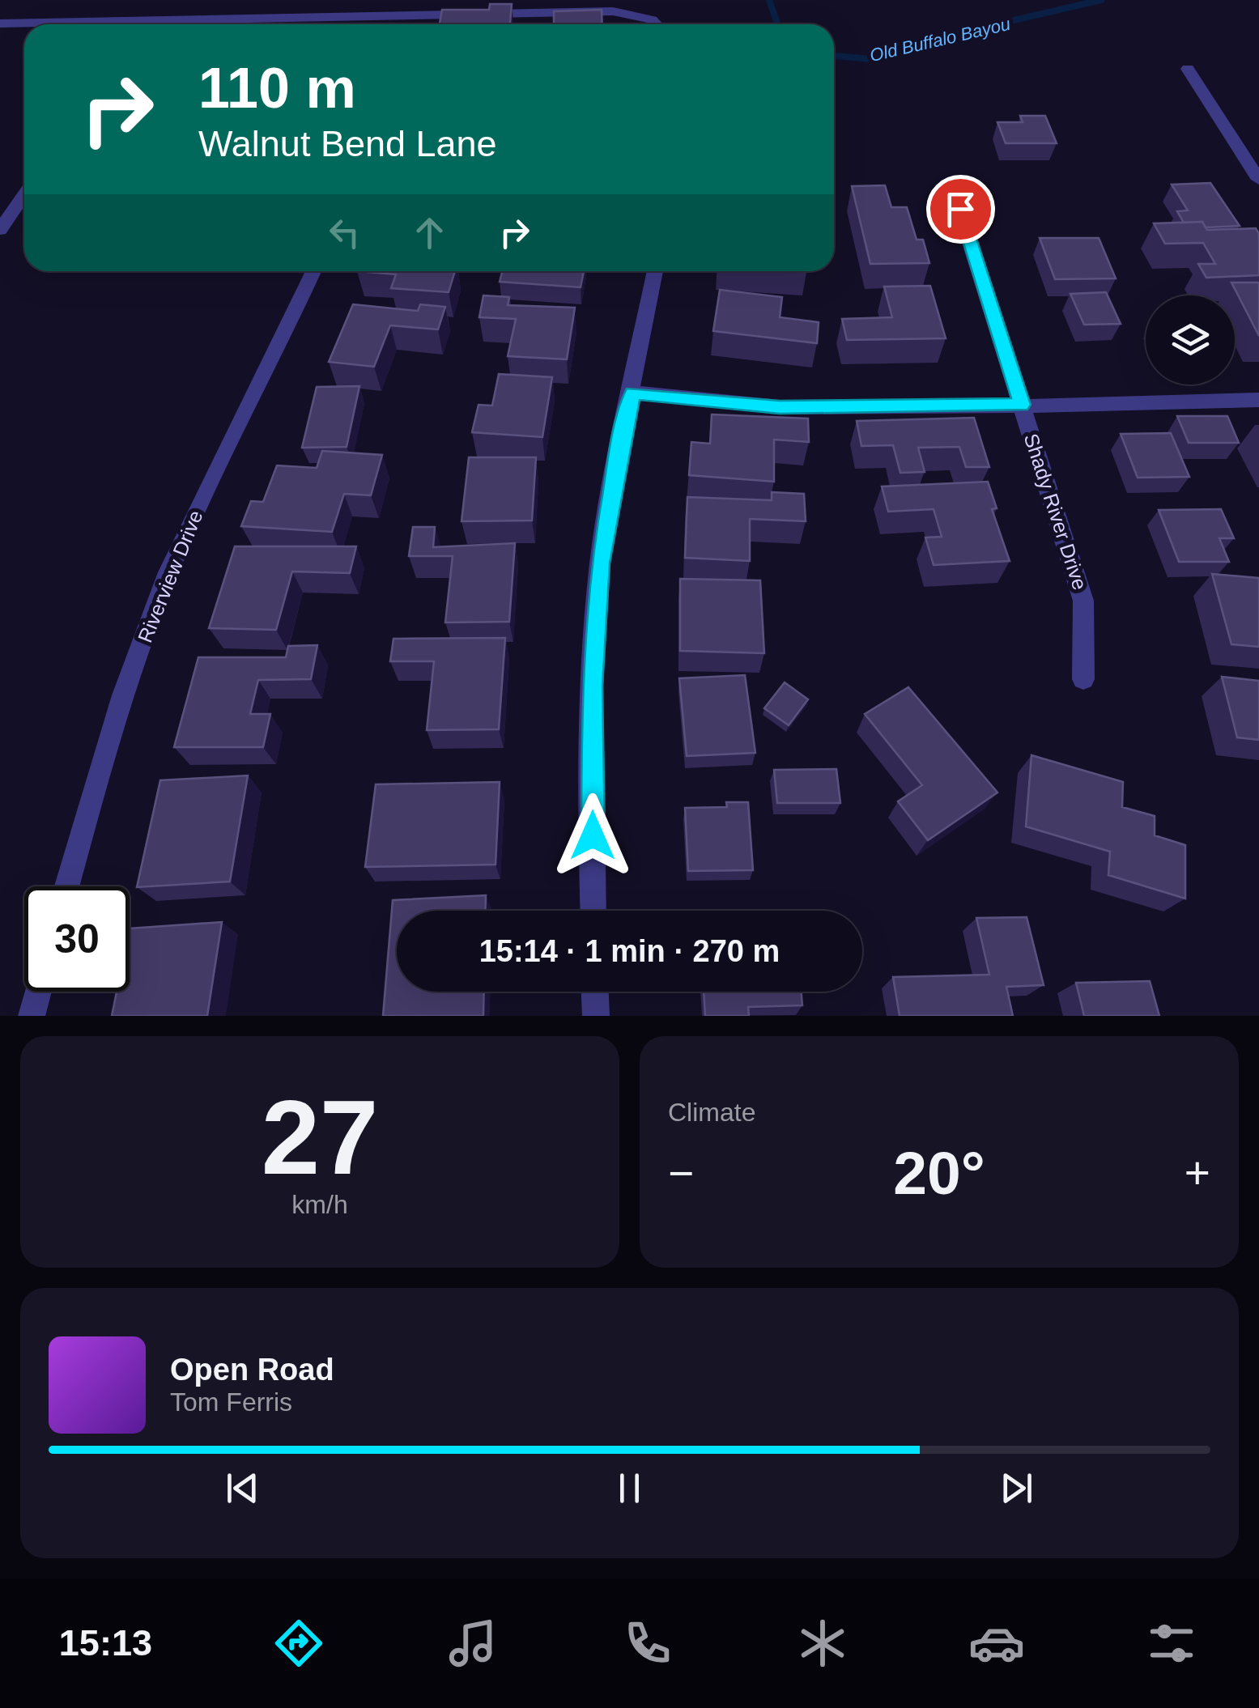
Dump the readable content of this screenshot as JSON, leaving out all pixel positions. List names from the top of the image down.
{
  "streets": {
    "street": ["Shady River Drive", "Riverview Drive"]
  },
  "water": ["Old Buffalo Bayou"],
  "page": {
    "turn": ["110 m", "Walnut Bend Lane"],
    "limit": "30",
    "trip": "15:14 · 1 min · 270 m",
    "tile": [
      ["27", "km/h"],
      "Climate"
    ],
    "heat": ["−", "20°", "+"],
    "song": ["Open Road", "Tom Ferris"],
    "tabs": "15:13"
  }
}
